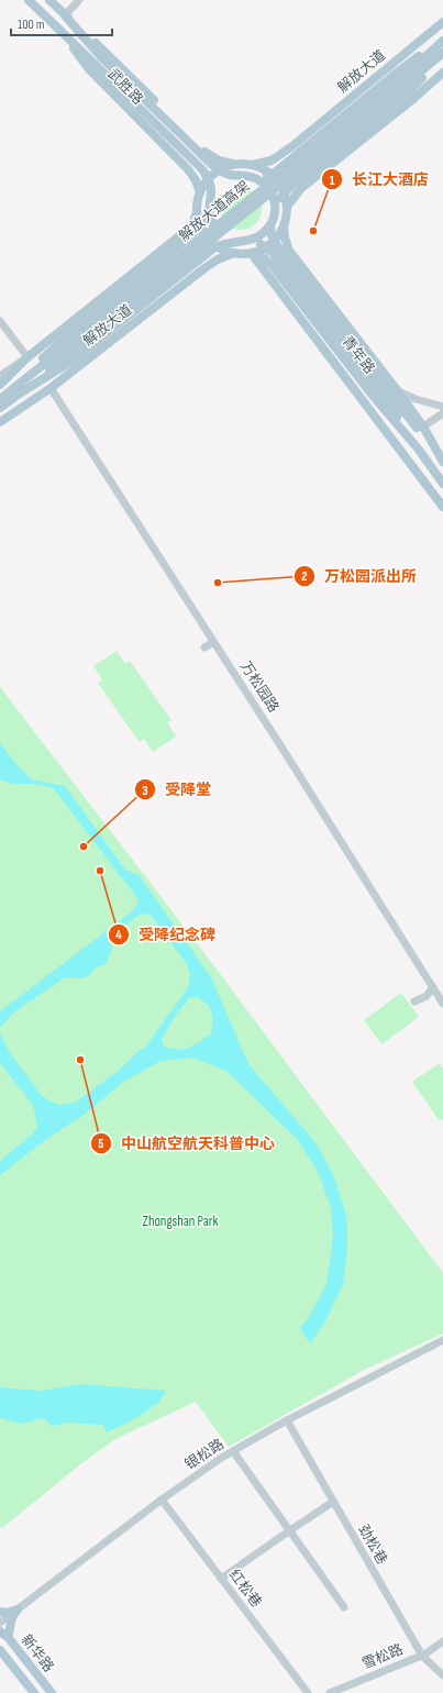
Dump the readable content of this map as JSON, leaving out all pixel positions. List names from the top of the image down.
{
  "streets": {
    "main road": [
      "解放大道",
      "武胜路",
      "解放大道高架",
      "青年路",
      "新华路"
    ],
    "street": [
      "万松园路",
      "银松路",
      "劲松巷",
      "红松巷",
      "雪松路"
    ]
  },
  "crossings": [
    ["解放大道", "武胜路"],
    ["解放大道", "青年路"],
    ["解放大道", "万松园路"],
    ["武胜路", "青年路"],
    ["银松路", "劲松巷"],
    ["银松路", "红松巷"],
    ["劲松巷", "雪松路"]
  ],
  "parks": ["Zhongshan Park"],
  "places": [
    "长江大酒店",
    "万松园派出所",
    "受降堂",
    "受降纪念碑",
    "中山航空航天科普中心"
  ],
  "scale_bar": "100 m"
}
